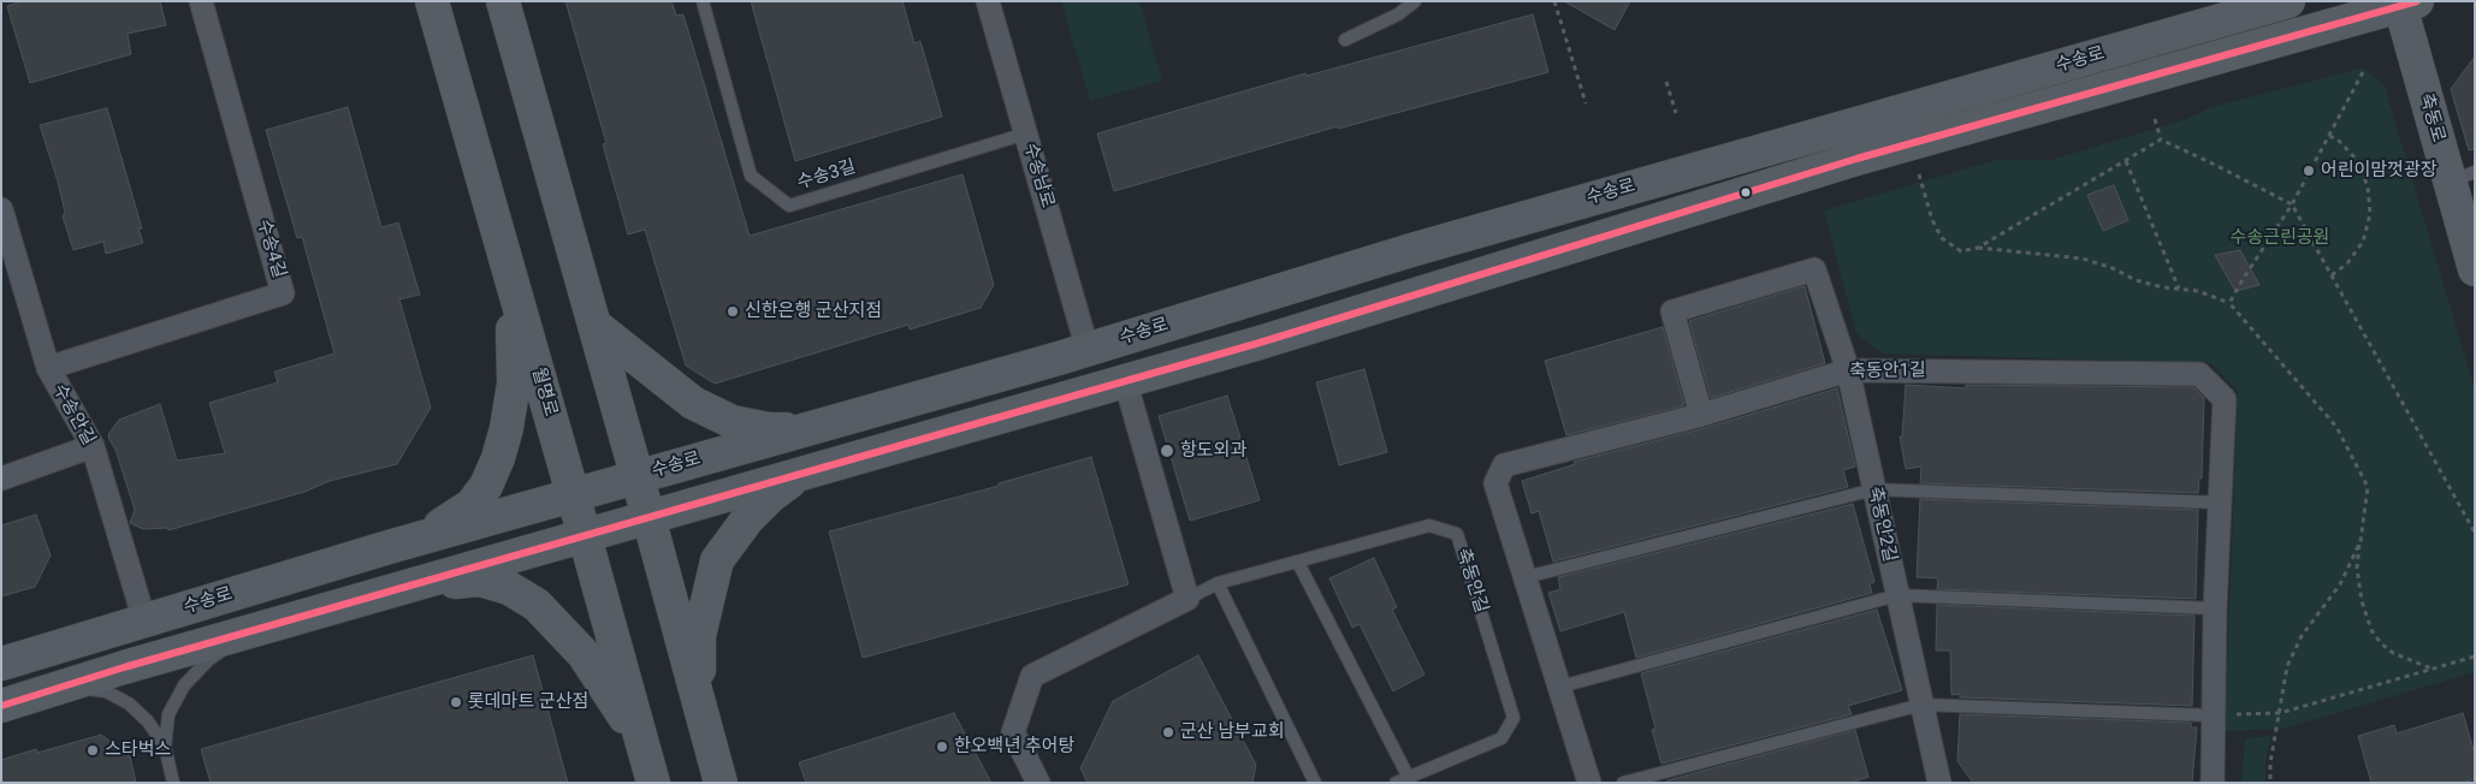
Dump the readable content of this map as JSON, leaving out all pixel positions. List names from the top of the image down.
{
  "streets": {
    "street": [
      "수송로",
      "축동로",
      "수송남로",
      "수송4길",
      "축동안1길",
      "월명로",
      "수송안길",
      "축동안2길",
      "축동안길"
    ],
    "lane": ["수송3길"]
  },
  "crossings": [
    ["수송로", "축동로"],
    ["수송로", "수송남로"],
    ["수송로", "월명로"],
    ["수송로", "수송안길"],
    ["수송3길", "수송남로"],
    ["수송4길", "수송안길"],
    ["축동안1길", "축동안2길"]
  ],
  "parks": ["수송근린공원"],
  "places": [
    "어린이맘껏광장",
    "신한은행 군산지점",
    "항도외과",
    "롯데마트 군산점",
    "군산 남부교회",
    "한오백년 추어탕",
    "스타벅스"
  ]
}
